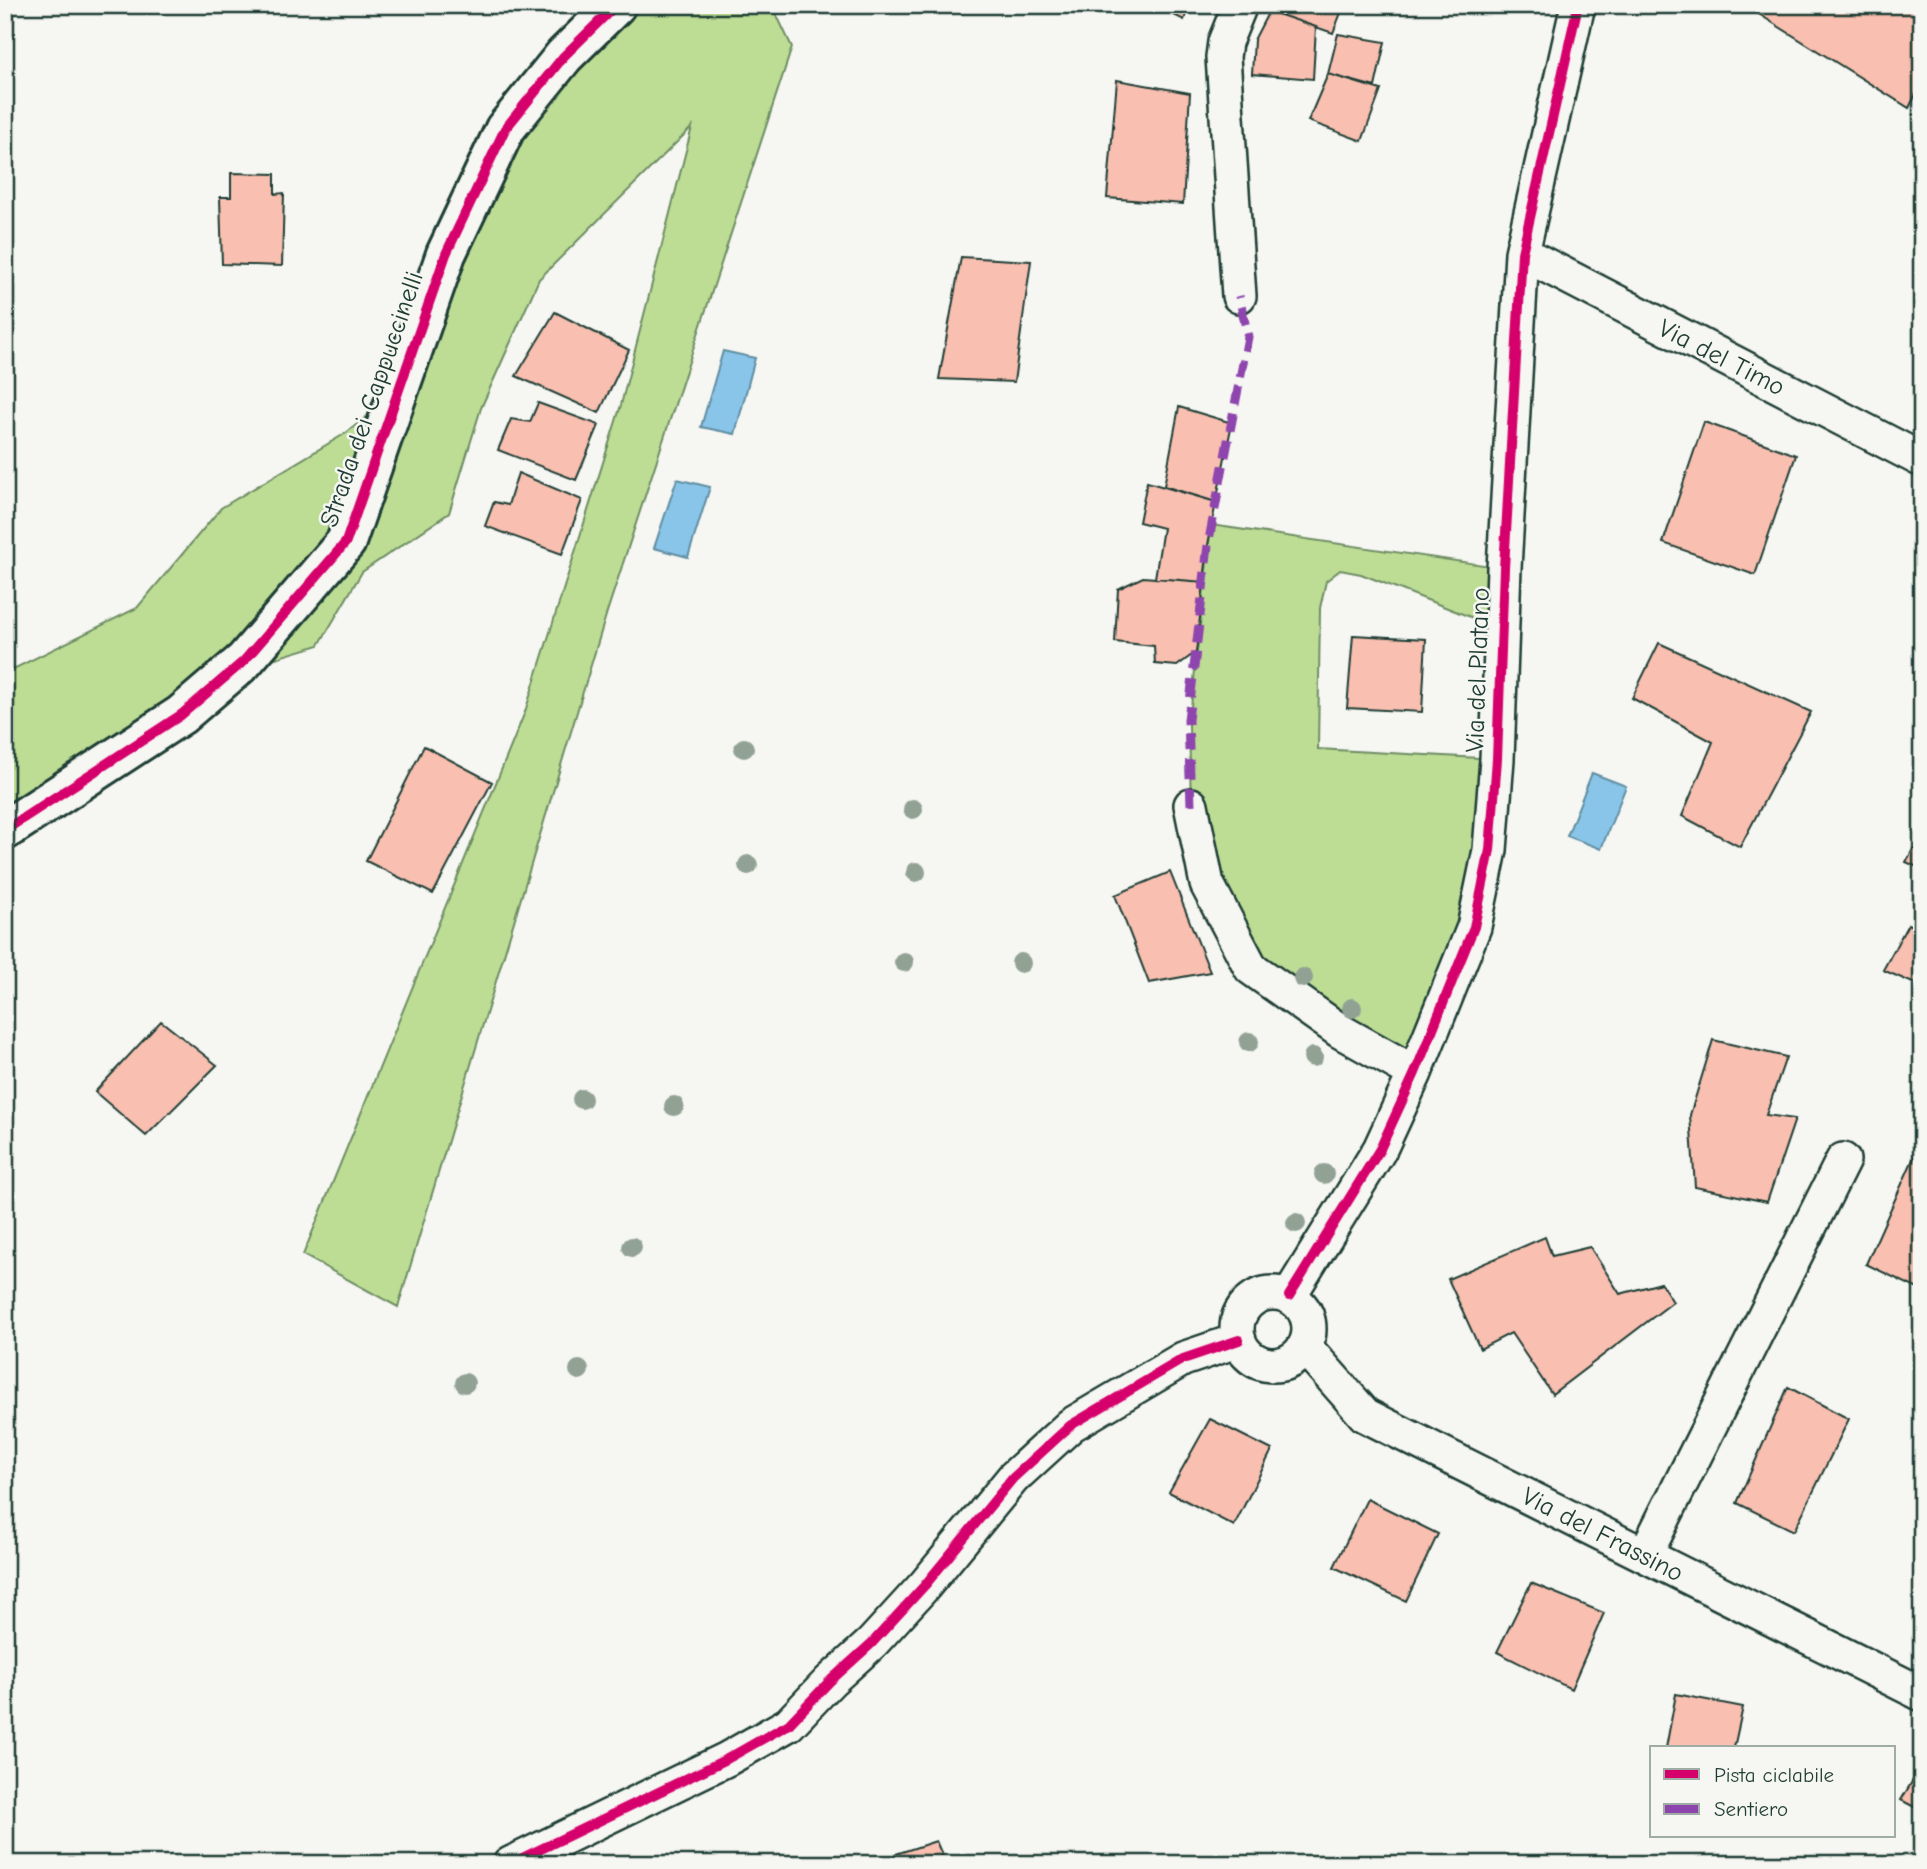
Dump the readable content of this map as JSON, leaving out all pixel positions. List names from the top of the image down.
{
  "streets": {
    "street": [
      "Via del Timo",
      "Strada dei Cappuccinelli",
      "Via del Platano",
      "Via del Frassino"
    ]
  },
  "crossings": [
    ["Via del Timo", "Via del Platano"],
    ["Via del Platano", "Via del Frassino"]
  ],
  "legend": ["Pista ciclabile", "Sentiero"]
}
